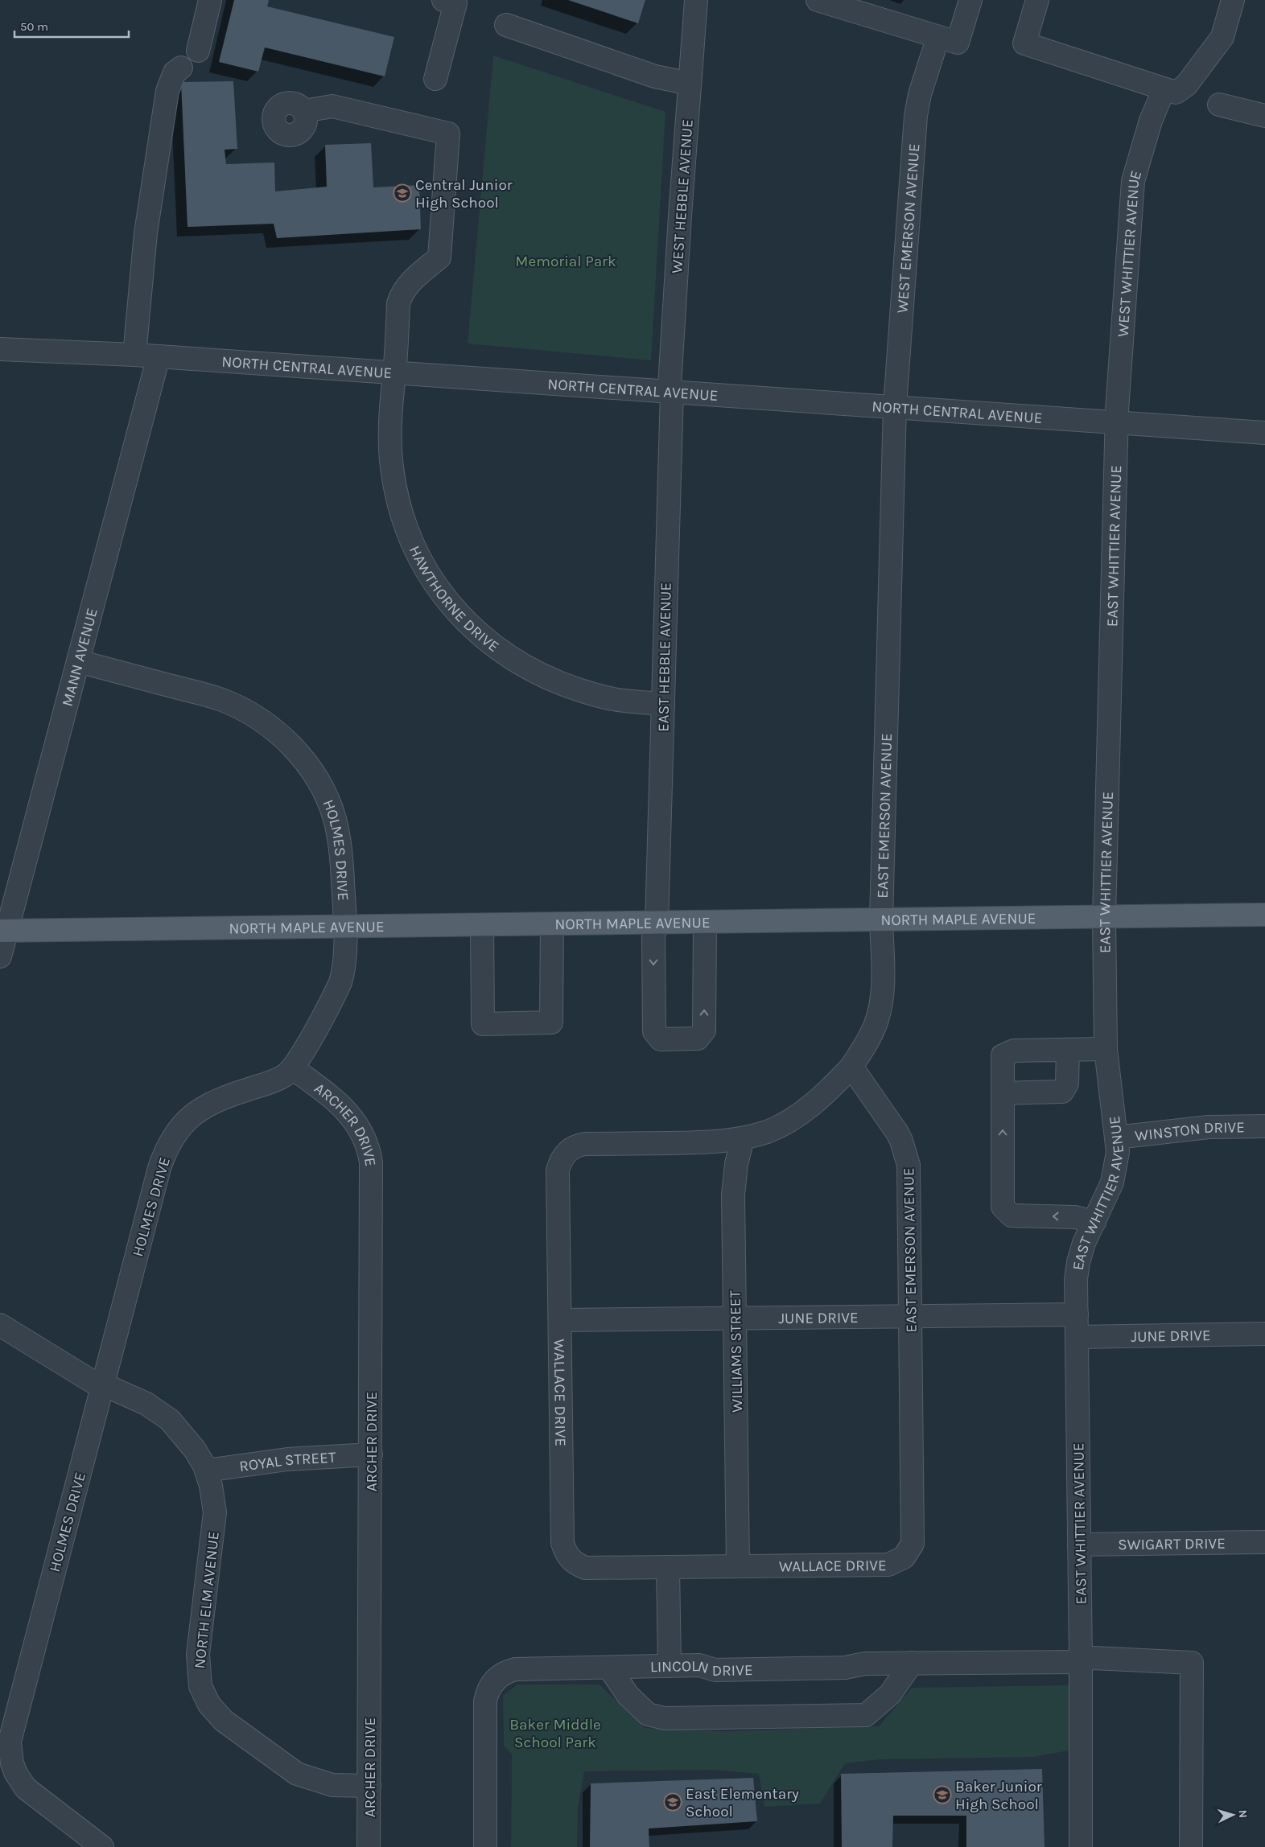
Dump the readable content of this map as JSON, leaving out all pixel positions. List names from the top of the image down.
{
  "streets": {
    "main road": ["NORTH MAPLE AVENUE"],
    "street": [
      "WEST HEBBLE AVENUE",
      "WEST EMERSON AVENUE",
      "WEST WHITTIER AVENUE",
      "NORTH CENTRAL AVENUE",
      "EAST WHITTIER AVENUE",
      "HAWTHORNE DRIVE",
      "MANN AVENUE",
      "EAST HEBBLE AVENUE",
      "EAST EMERSON AVENUE",
      "HOLMES DRIVE",
      "ARCHER DRIVE",
      "WINSTON DRIVE",
      "JUNE DRIVE",
      "WILLIAMS STREET",
      "WALLACE DRIVE",
      "ROYAL STREET",
      "SWIGART DRIVE",
      "NORTH ELM AVENUE",
      "LINCOLN DRIVE"
    ]
  },
  "crossings": [
    ["WEST HEBBLE AVENUE", "NORTH CENTRAL AVENUE"],
    ["WEST HEBBLE AVENUE", "EAST HEBBLE AVENUE"],
    ["WEST EMERSON AVENUE", "NORTH CENTRAL AVENUE"],
    ["WEST EMERSON AVENUE", "EAST EMERSON AVENUE"],
    ["WEST WHITTIER AVENUE", "NORTH CENTRAL AVENUE"],
    ["WEST WHITTIER AVENUE", "EAST WHITTIER AVENUE"],
    ["NORTH CENTRAL AVENUE", "EAST WHITTIER AVENUE"],
    ["NORTH CENTRAL AVENUE", "HAWTHORNE DRIVE"],
    ["NORTH CENTRAL AVENUE", "MANN AVENUE"],
    ["NORTH CENTRAL AVENUE", "EAST HEBBLE AVENUE"],
    ["NORTH CENTRAL AVENUE", "EAST EMERSON AVENUE"],
    ["EAST WHITTIER AVENUE", "NORTH MAPLE AVENUE"],
    ["EAST WHITTIER AVENUE", "WINSTON DRIVE"],
    ["EAST WHITTIER AVENUE", "JUNE DRIVE"],
    ["EAST WHITTIER AVENUE", "SWIGART DRIVE"],
    ["EAST WHITTIER AVENUE", "LINCOLN DRIVE"],
    ["HAWTHORNE DRIVE", "EAST HEBBLE AVENUE"],
    ["MANN AVENUE", "HOLMES DRIVE"],
    ["MANN AVENUE", "NORTH MAPLE AVENUE"],
    ["EAST HEBBLE AVENUE", "NORTH MAPLE AVENUE"],
    ["EAST EMERSON AVENUE", "NORTH MAPLE AVENUE"],
    ["EAST EMERSON AVENUE", "JUNE DRIVE"],
    ["EAST EMERSON AVENUE", "WALLACE DRIVE"],
    ["HOLMES DRIVE", "NORTH MAPLE AVENUE"],
    ["HOLMES DRIVE", "ARCHER DRIVE"],
    ["HOLMES DRIVE", "NORTH ELM AVENUE"],
    ["ARCHER DRIVE", "ROYAL STREET"],
    ["ARCHER DRIVE", "NORTH ELM AVENUE"],
    ["JUNE DRIVE", "WILLIAMS STREET"],
    ["JUNE DRIVE", "WALLACE DRIVE"],
    ["WILLIAMS STREET", "WALLACE DRIVE"],
    ["ROYAL STREET", "NORTH ELM AVENUE"]
  ],
  "parks": ["Memorial Park", "Baker Middle School Park"],
  "places": {
    "school or university": ["Central Junior High School", "Baker Junior High School", "East Elementary School"]
  },
  "scale_bar": "50 m",
  "north": "right"
}
